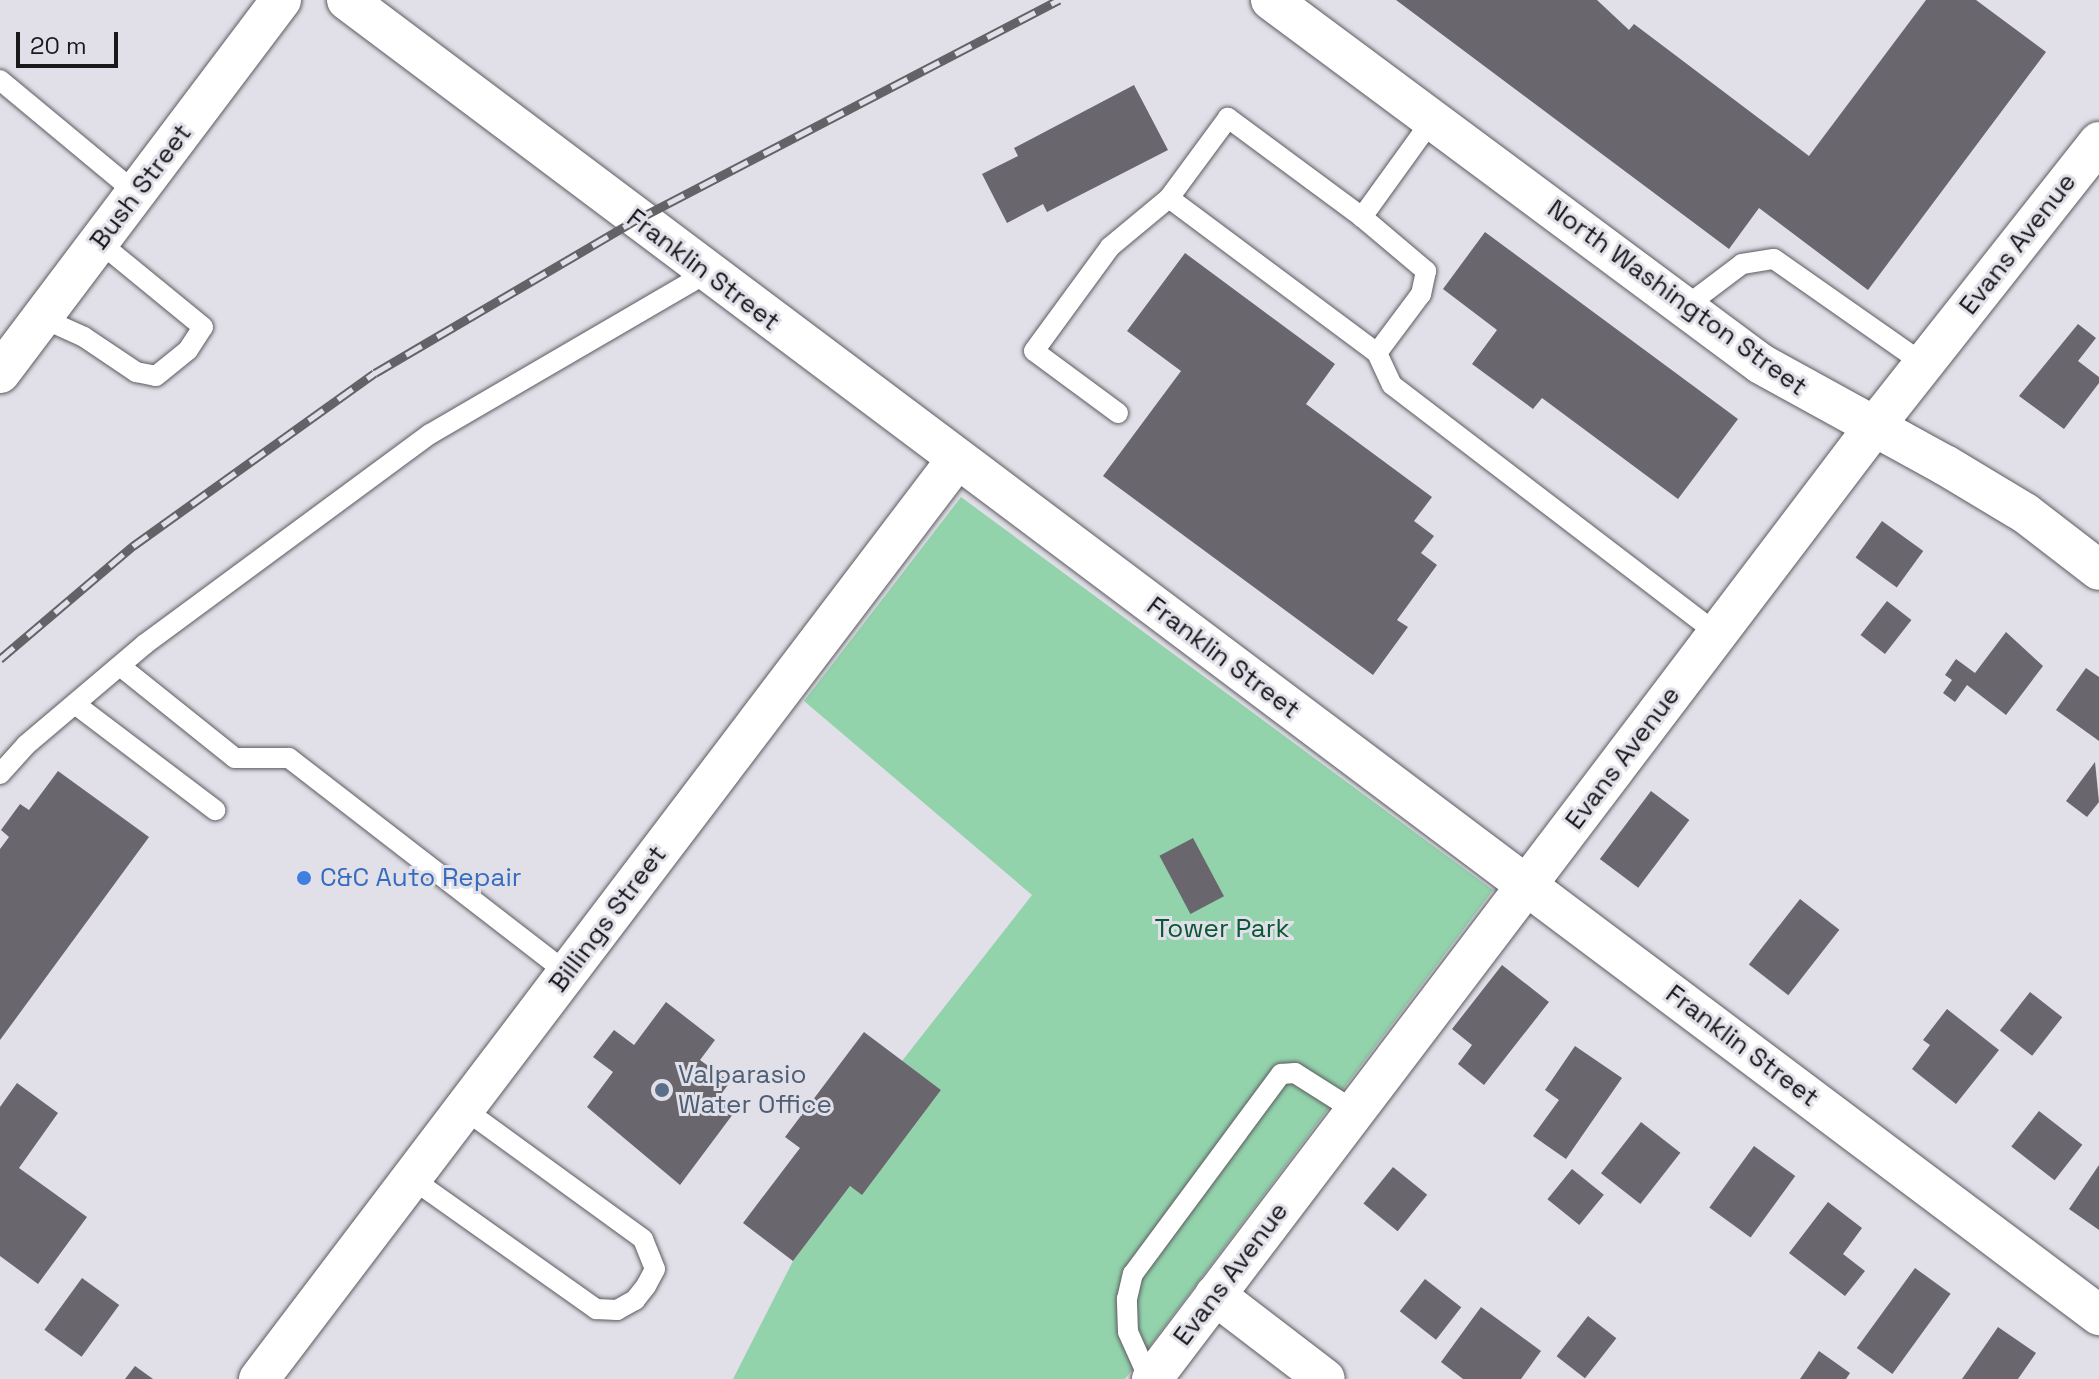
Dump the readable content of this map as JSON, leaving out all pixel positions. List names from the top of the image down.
{
  "streets": {
    "street": [
      "Bush Street",
      "Evans Avenue",
      "Franklin Street",
      "North Washington Street",
      "Billings Street"
    ]
  },
  "crossings": [
    ["Evans Avenue", "Franklin Street"],
    ["Evans Avenue", "North Washington Street"],
    ["Franklin Street", "Billings Street"]
  ],
  "parks": ["Tower Park"],
  "places": ["C&C Auto Repair", "Valparasio Water Office"],
  "scale_bar": "20 m"
}
